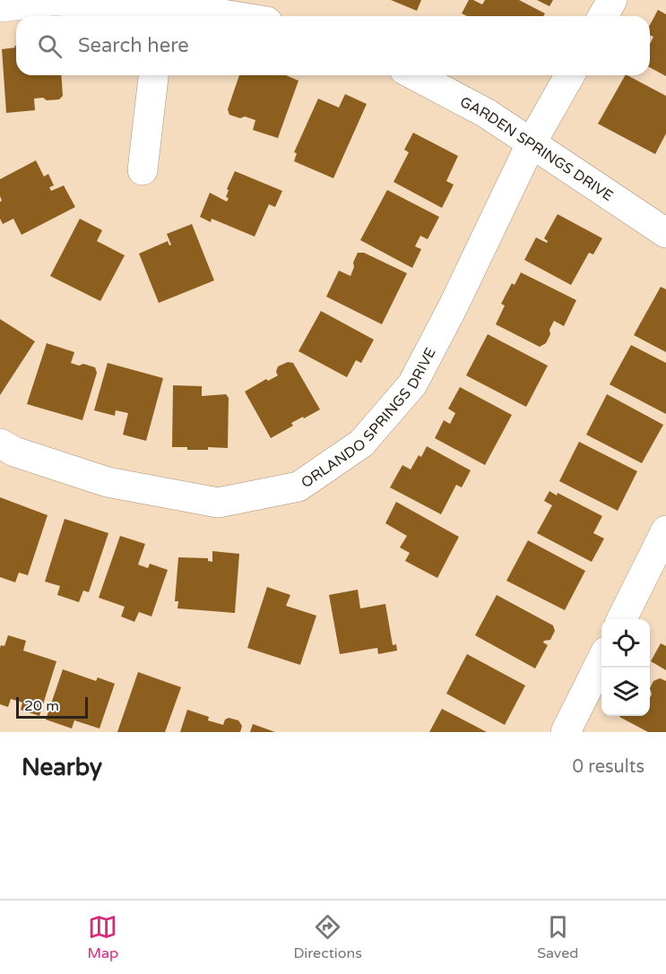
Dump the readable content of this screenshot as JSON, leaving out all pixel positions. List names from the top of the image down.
{
  "streets": {
    "street": ["GARDEN SPRINGS DRIVE", "ORLANDO SPRINGS DRIVE"]
  },
  "crossings": [
    ["GARDEN SPRINGS DRIVE", "ORLANDO SPRINGS DRIVE"]
  ],
  "scale_bar": "20 m",
  "page": {
    "search": "Search here",
    "scale": "20 m",
    "heading": ["Nearby", "0 results"],
    "nav": ["Map", "Directions", "Saved"]
  }
}
